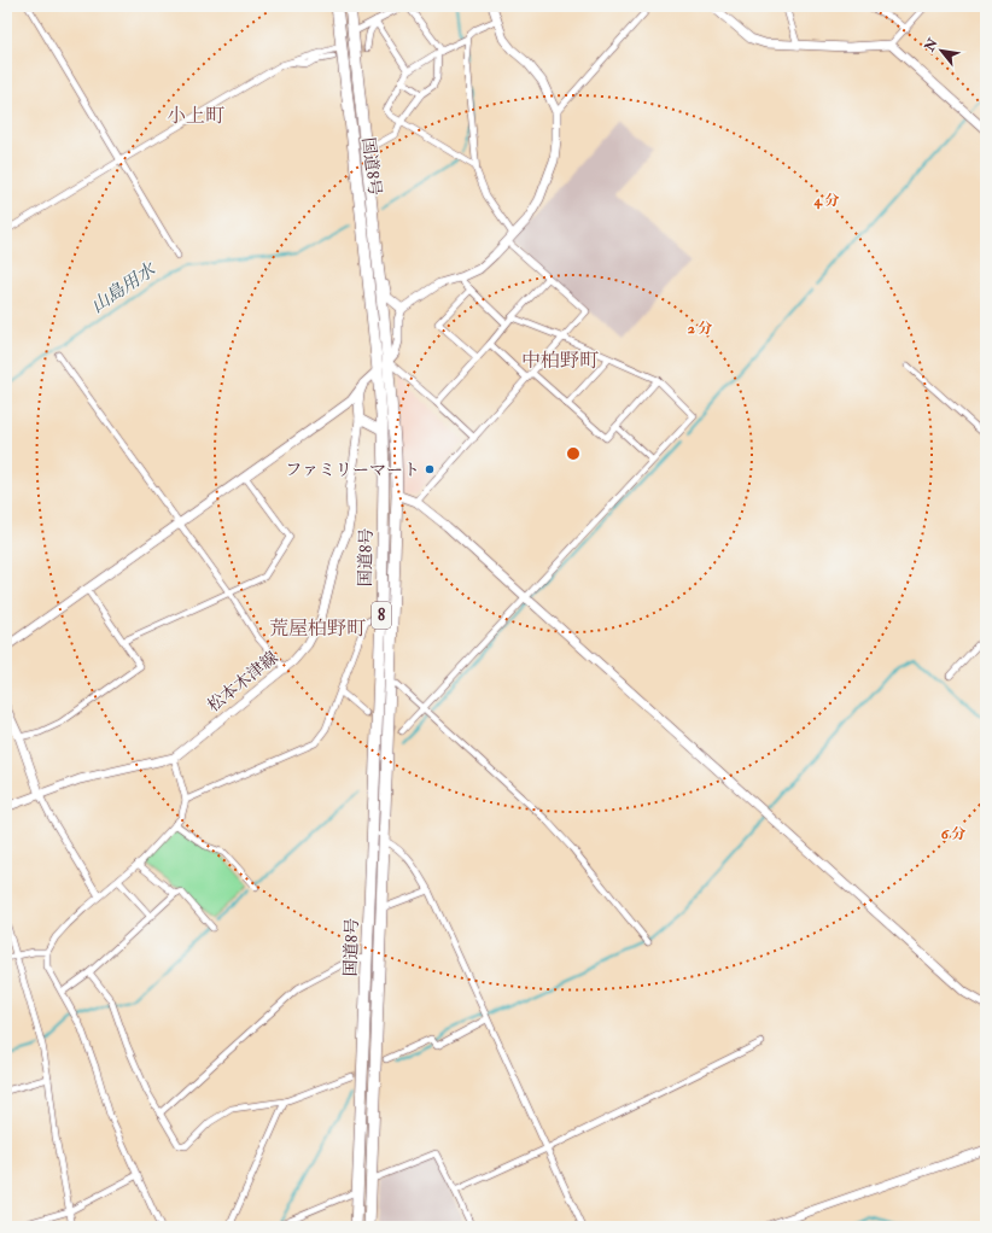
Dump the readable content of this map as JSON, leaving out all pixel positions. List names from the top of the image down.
{
  "streets": {
    "highway": ["国道8号", "8"],
    "street": ["松本木津線"]
  },
  "districts": ["小上町", "中柏野町", "荒屋柏野町"],
  "water": ["山島用水"],
  "places": ["ファミリーマート"],
  "north": "top left",
  "rings": ["4 分", "2 分", "6 分"]
}
